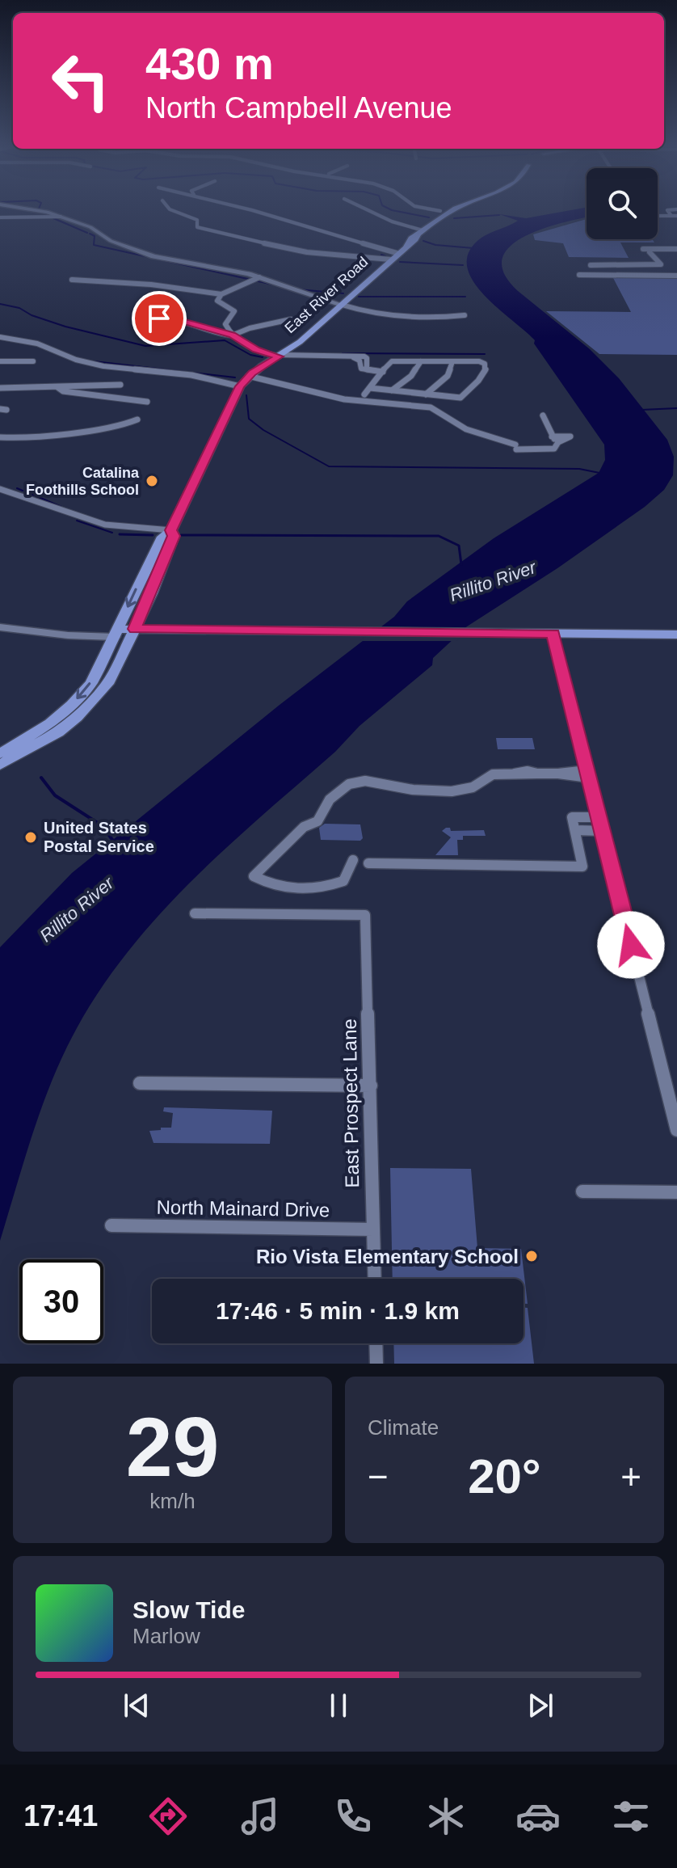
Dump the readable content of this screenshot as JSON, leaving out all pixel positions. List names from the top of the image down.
{
  "streets": {
    "main road": ["East River Road"],
    "street": ["East Prospect Lane", "North Mainard Drive"]
  },
  "crossings": [
    ["East Prospect Lane", "North Mainard Drive"]
  ],
  "water": ["Rillito River"],
  "places": ["Catalina Foothills School", "United States Postal Service", "Rio Vista Elementary School"],
  "page": {
    "turn": ["430 m", "North Campbell Avenue"],
    "limit": "30",
    "trip": "17:46 · 5 min · 1.9 km",
    "tile": [
      ["29", "km/h"],
      "Climate"
    ],
    "heat": ["−", "20°", "+"],
    "song": ["Slow Tide", "Marlow"],
    "tabs": "17:41"
  }
}
